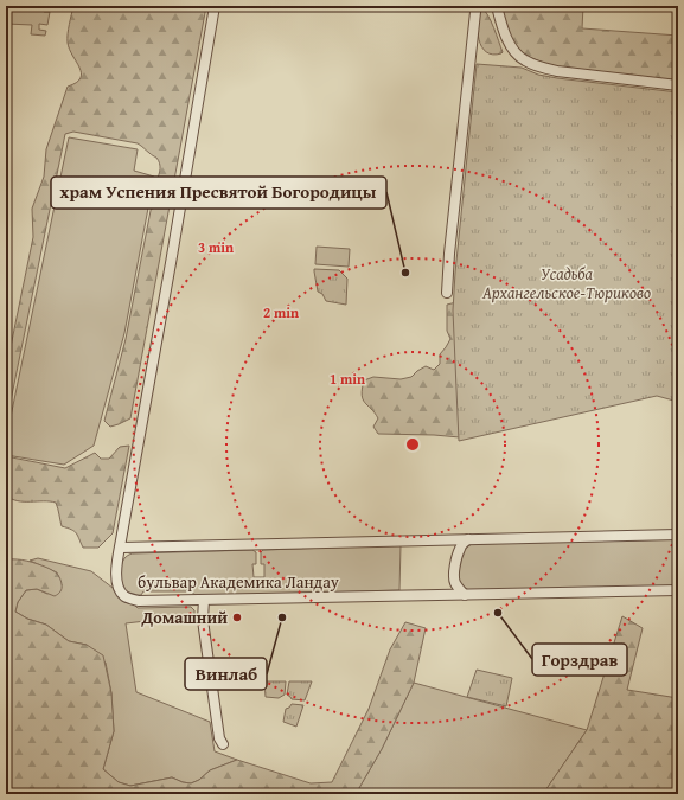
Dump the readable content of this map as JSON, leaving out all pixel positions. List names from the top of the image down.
{
  "streets": {
    "street": ["бульвар Академика Ландау"]
  },
  "parks": ["Усадьба Архангельское-Тюриково"],
  "places": [
    "храм Успения Пресвятой Богородицы",
    "Горздрав",
    "Домашний",
    "Винлаб"
  ],
  "rings": ["3 min", "2 min", "1 min"]
}
